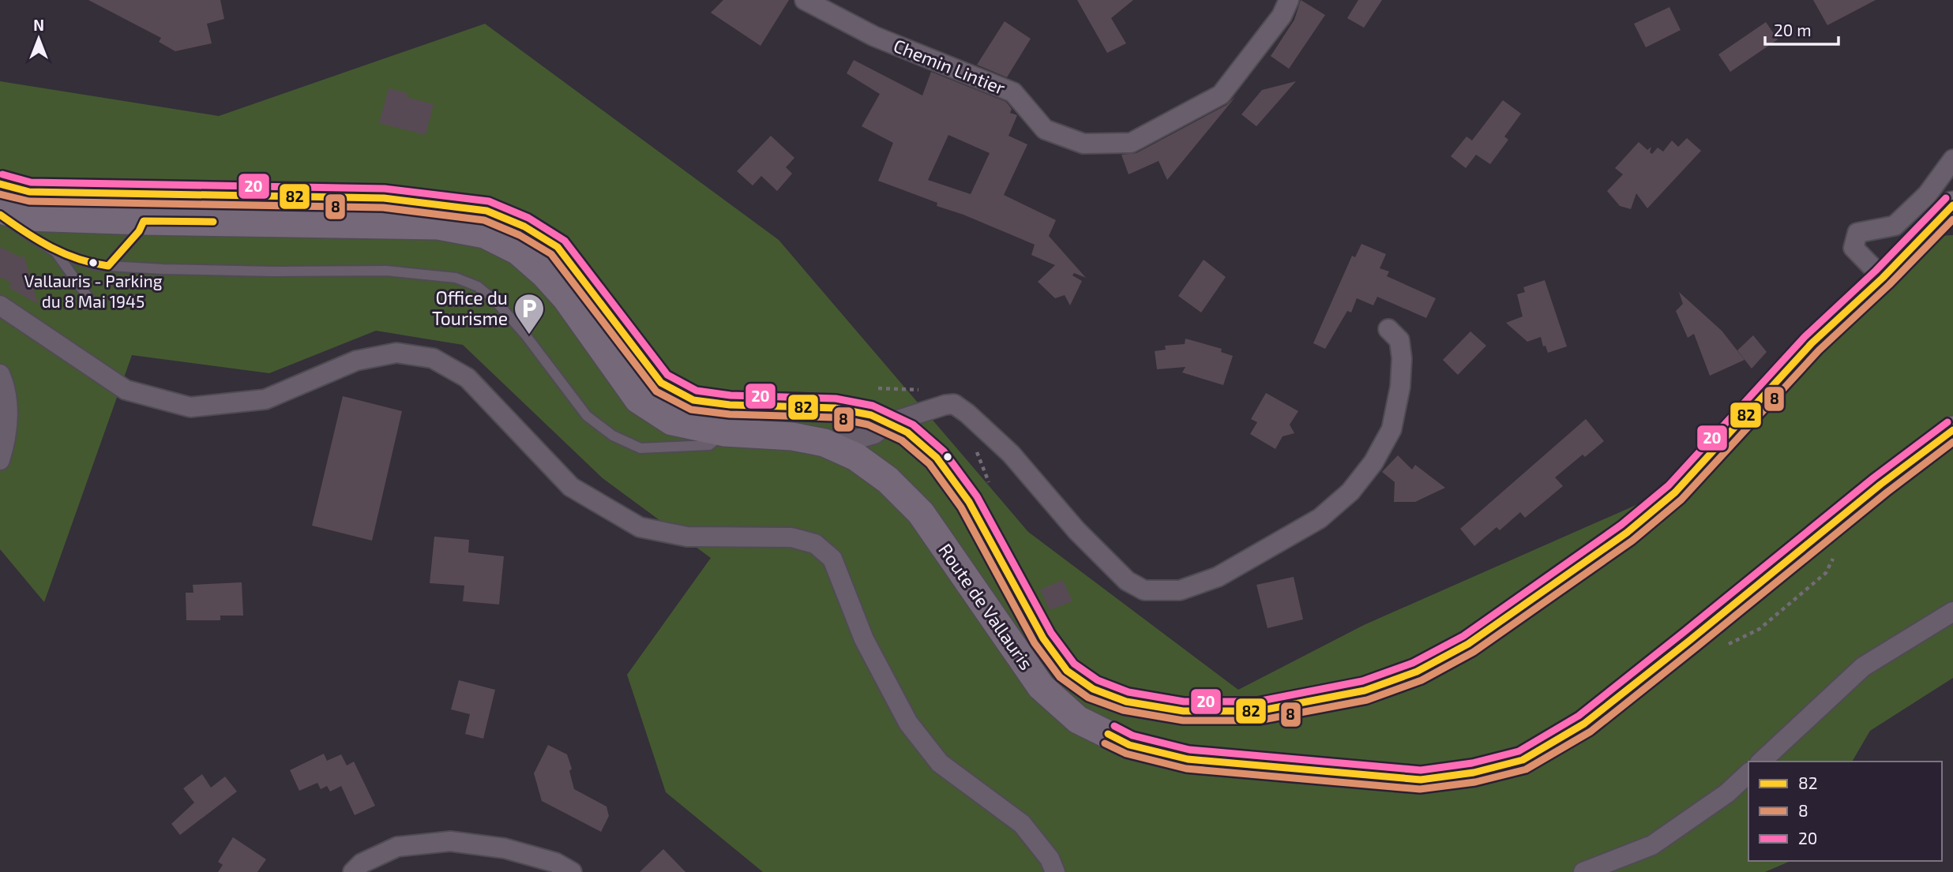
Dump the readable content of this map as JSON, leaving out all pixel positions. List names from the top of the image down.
{
  "streets": {
    "main road": ["Route de Vallauris"],
    "street": ["Chemin Lintier"]
  },
  "places": {
    "other": ["Vallauris - Parking du 8 Mai 1945"],
    "parking": ["Office du Tourisme"]
  },
  "lines": ["transit line 20", "transit line 82", "transit line 8"],
  "legend": ["82", "8", "20"],
  "scale_bar": "20 m",
  "north": "top"
}
